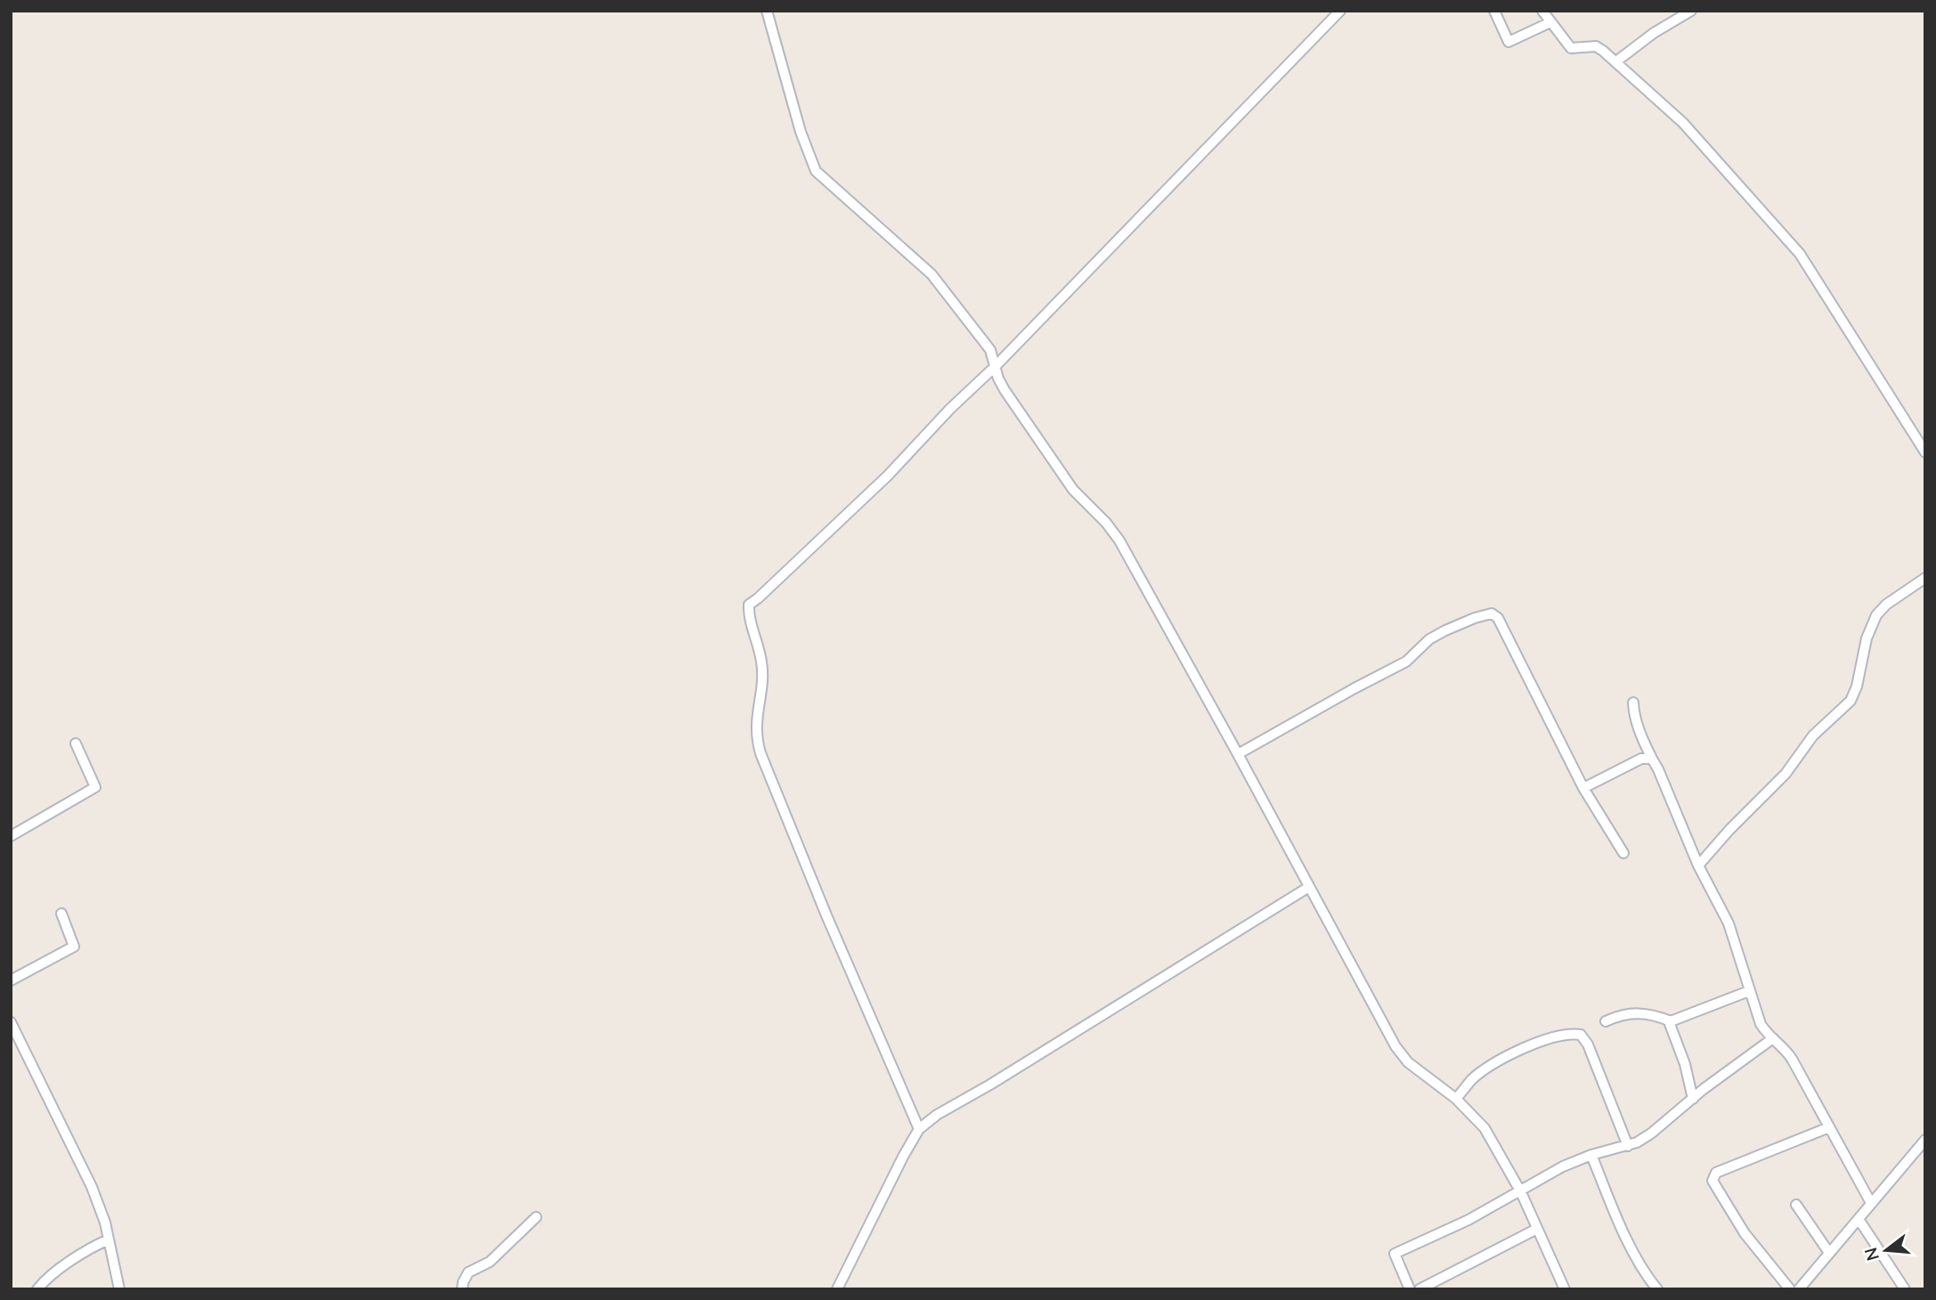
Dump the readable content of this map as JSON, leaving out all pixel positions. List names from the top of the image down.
{
  "north": "left"
}
